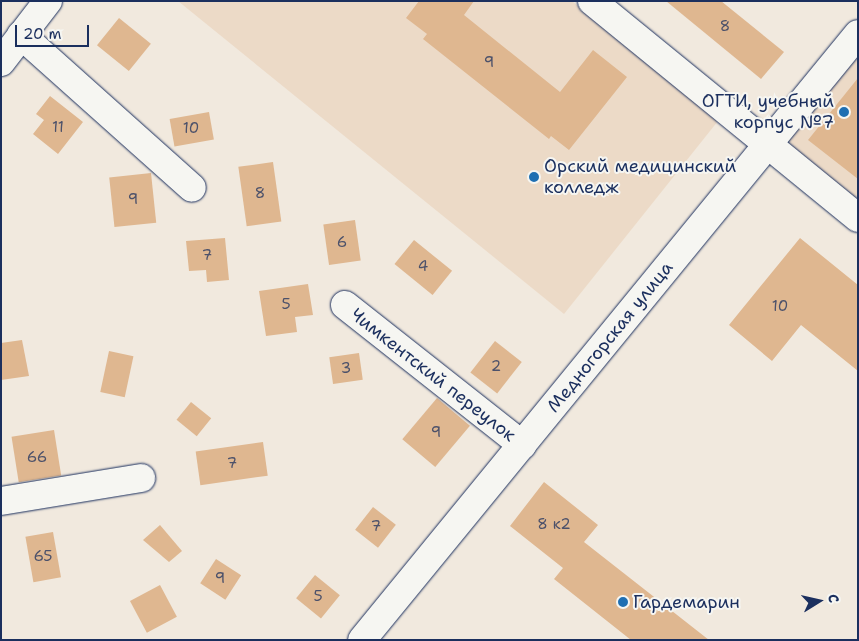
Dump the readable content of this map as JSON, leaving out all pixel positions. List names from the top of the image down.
{
  "streets": {
    "street": ["Медногорская улица", "Чимкентский переулок"]
  },
  "crossings": [
    ["Медногорская улица", "Чимкентский переулок"]
  ],
  "places": ["ОГТИ, учебный корпус №7", "Орский медицинский колледж", "Гардемарин"],
  "house_numbers": [
    "8",
    "9",
    "11",
    "10",
    "8",
    "9",
    "6",
    "7",
    "4",
    "5",
    "10",
    "2",
    "3",
    "9",
    "66",
    "7",
    "8 к2",
    "7",
    "65",
    "9",
    "5"
  ],
  "scale_bar": "20 m",
  "north": "right"
}
